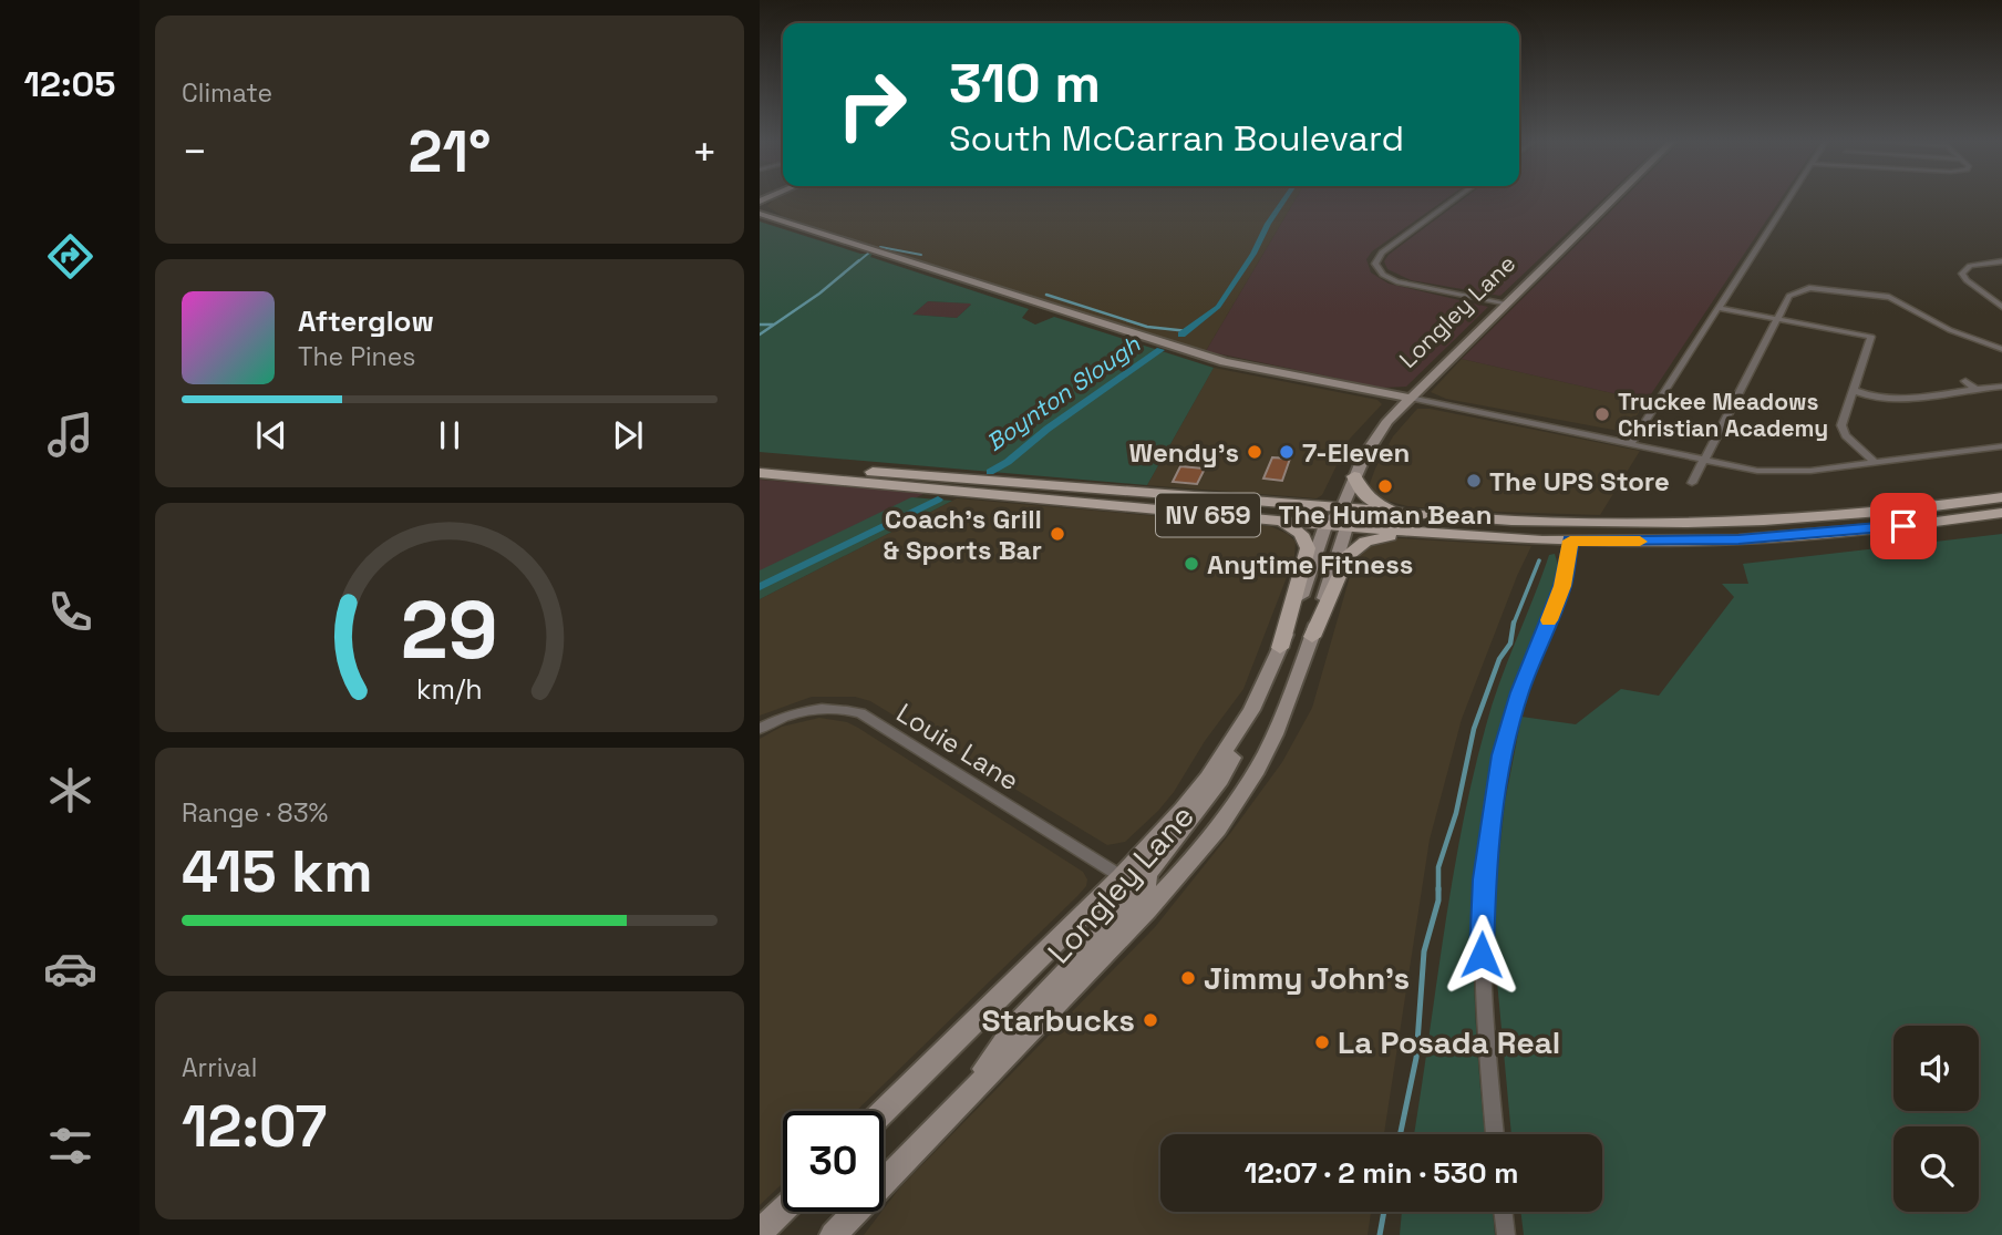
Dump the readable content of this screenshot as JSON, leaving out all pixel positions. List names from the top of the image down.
{
  "streets": {
    "main road": ["Longley Lane", "NV 659"],
    "street": ["Louie Lane"]
  },
  "crossings": [
    ["Longley Lane", "NV 659"],
    ["Longley Lane", "Louie Lane"]
  ],
  "water": ["Boynton Slough"],
  "places": [
    "Truckee Meadows Christian Academy",
    "Wendy's",
    "7-Eleven",
    "The UPS Store",
    "The Human Bean",
    "Coach's Grill & Sports Bar",
    "Anytime Fitness",
    "Jimmy John's",
    "Starbucks",
    "La Posada Real"
  ],
  "page": {
    "tabs": "12:05",
    "tile": [
      "Climate",
      ["Range · 83%", "415 km"],
      ["Arrival", "12:07"]
    ],
    "turn": ["310 m", "South McCarran Boulevard"],
    "heat": ["−", "21°", "+"],
    "song": ["Afterglow", "The Pines"],
    "limit": "30",
    "trip": "12:07 · 2 min · 530 m",
    "gauge": ["29", "km/h"]
  }
}
